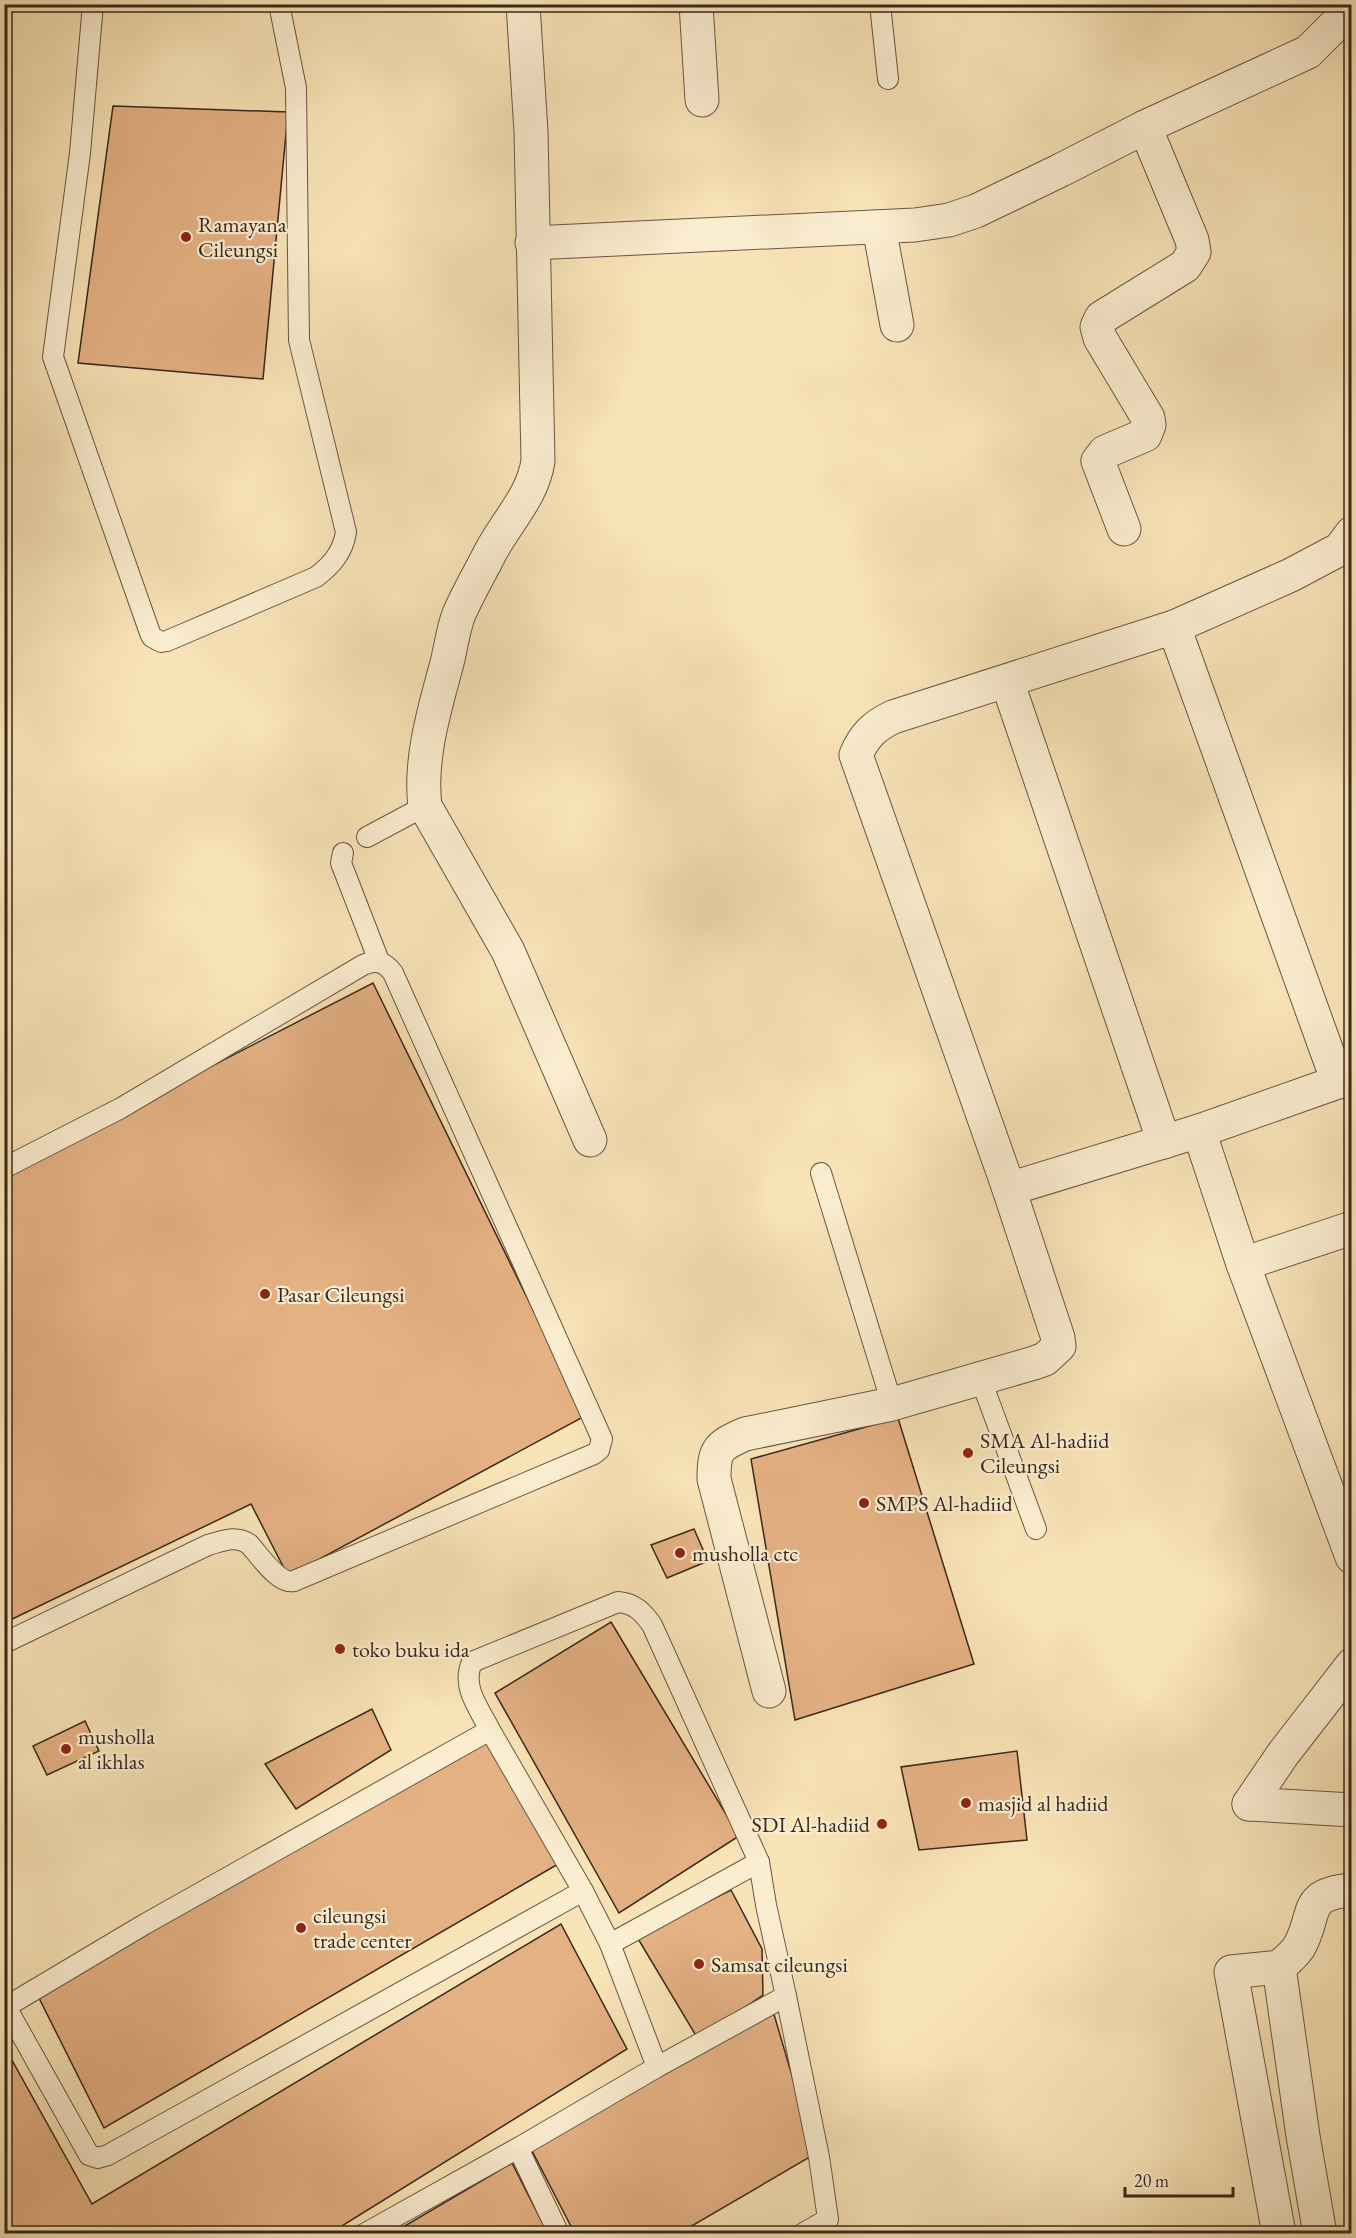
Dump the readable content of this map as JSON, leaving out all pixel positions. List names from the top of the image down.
{
  "places": [
    "Ramayana Cileungsi",
    "Pasar Cileungsi",
    "SMA Al-hadiid Cileungsi",
    "SMPS Al-hadiid",
    "musholla ctc",
    "toko buku ida",
    "musholla al ikhlas",
    "masjid al hadiid",
    "SDI Al-hadiid",
    "cileungsi trade center",
    "Samsat cileungsi"
  ],
  "scale_bar": "20 m"
}
